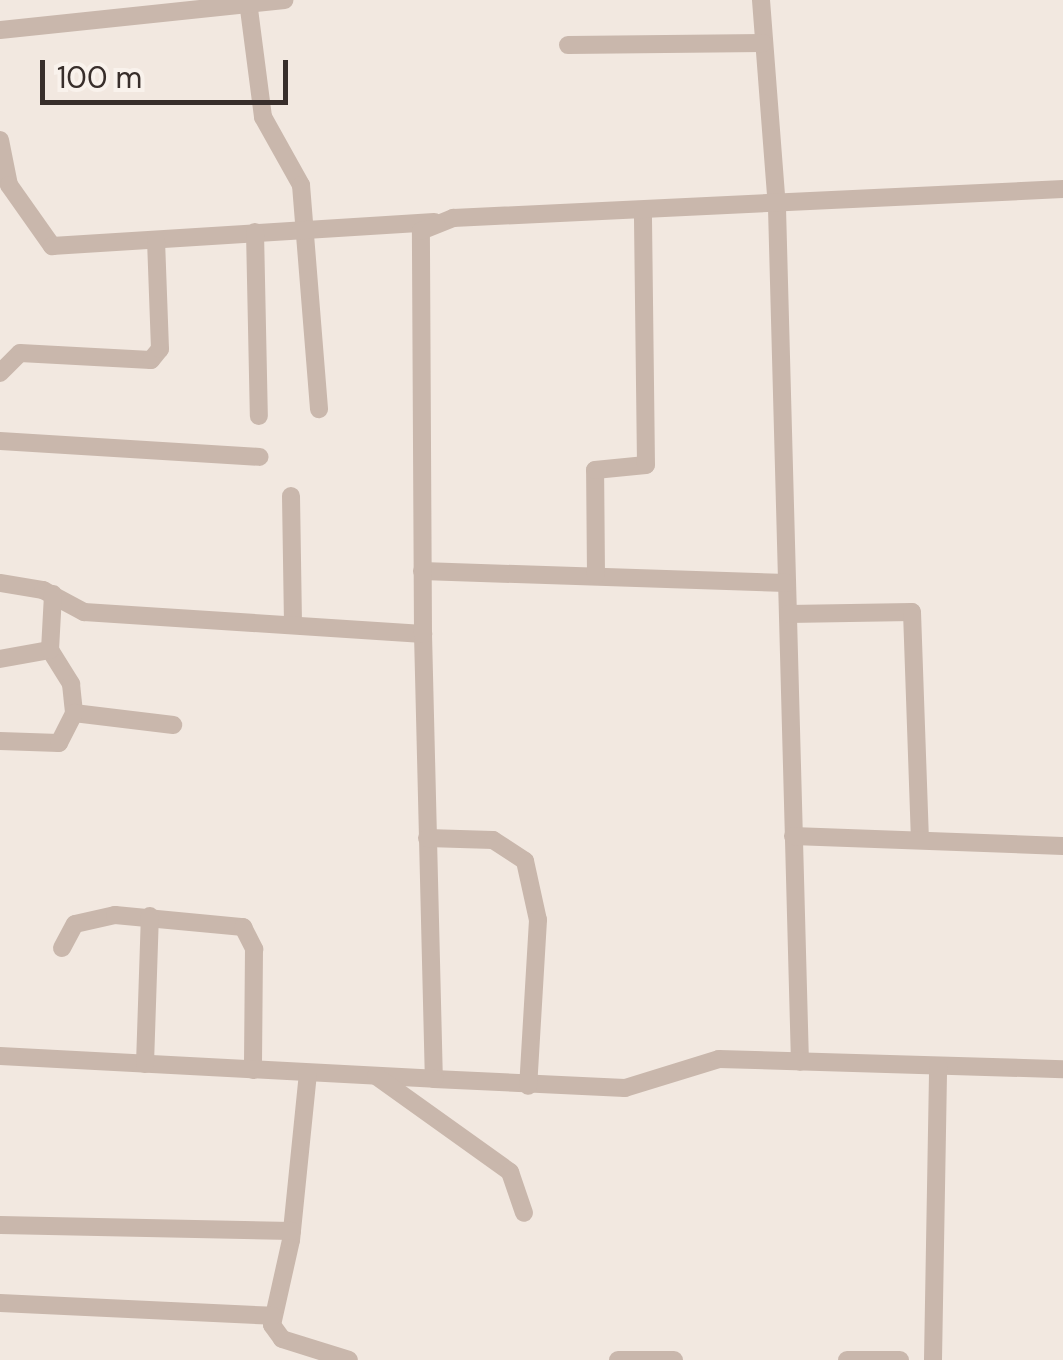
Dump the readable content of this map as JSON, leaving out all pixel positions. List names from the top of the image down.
{
  "scale_bar": "100 m"
}
